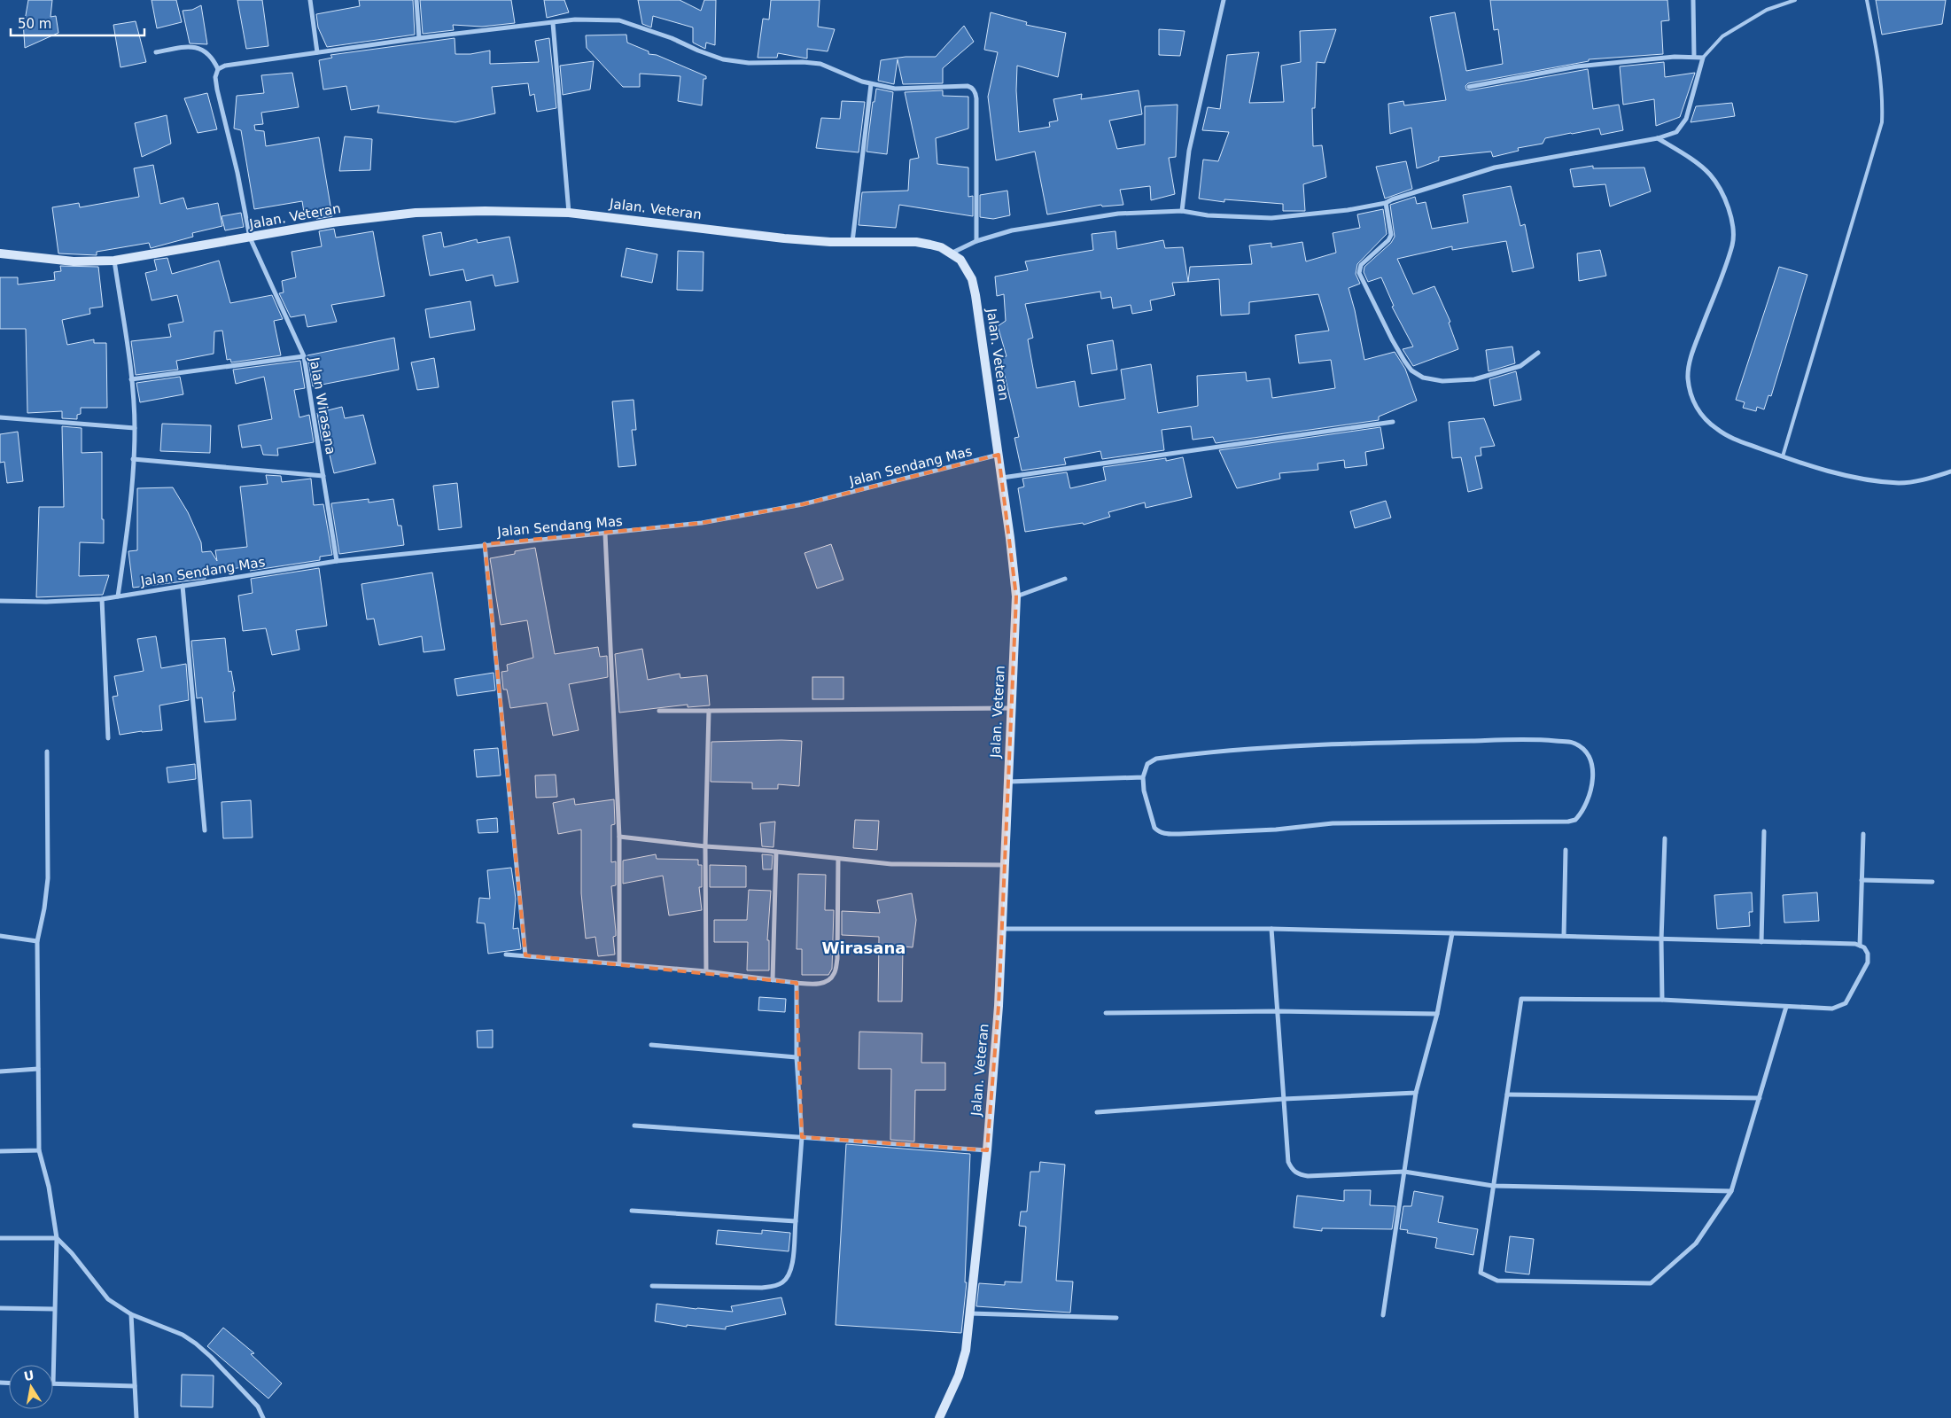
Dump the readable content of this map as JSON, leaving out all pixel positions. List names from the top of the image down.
{
  "streets": {
    "street": ["Jalan. Veteran", "Jalan Wirasana", "Jalan Sendang Mas"]
  },
  "crossings": [
    ["Jalan. Veteran", "Jalan Wirasana"],
    ["Jalan. Veteran", "Jalan Sendang Mas"],
    ["Jalan Wirasana", "Jalan Sendang Mas"]
  ],
  "districts": ["Wirasana"],
  "scale_bar": "50 m",
  "north": "top"
}
